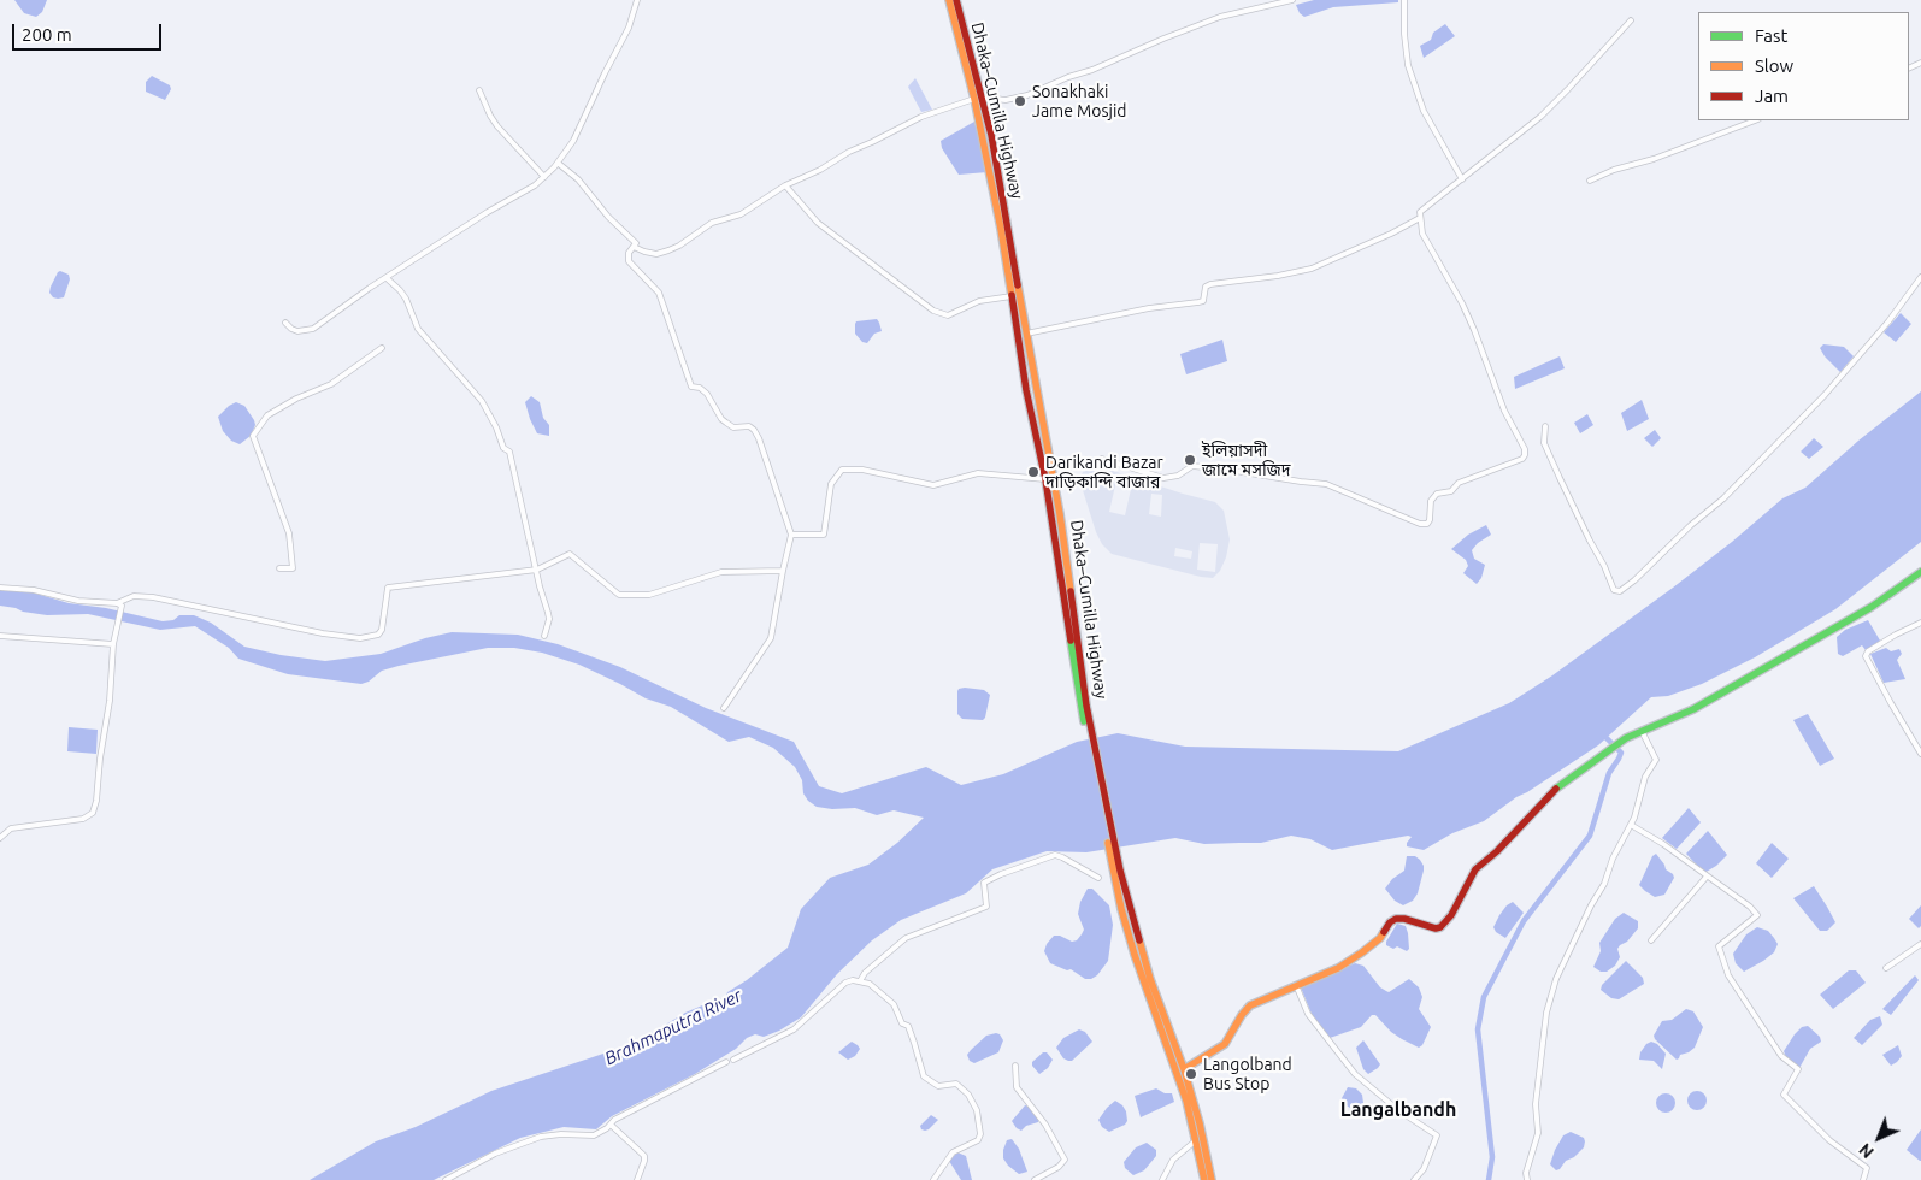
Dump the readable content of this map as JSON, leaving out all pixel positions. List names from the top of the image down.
{
  "streets": {
    "main road": ["Dhaka–Cumilla Highway"]
  },
  "districts": ["Langalbandh"],
  "water": ["Brahmaputra River"],
  "places": [
    "Sonakhaki Jame Mosjid",
    "ইলিয়াসদী জামে মসজিদ",
    "Darikandi Bazar দাড়িকান্দি বাজার",
    "Langolband Bus Stop"
  ],
  "legend": ["Fast", "Slow", "Jam"],
  "scale_bar": "200 m",
  "north": "bottom left"
}
